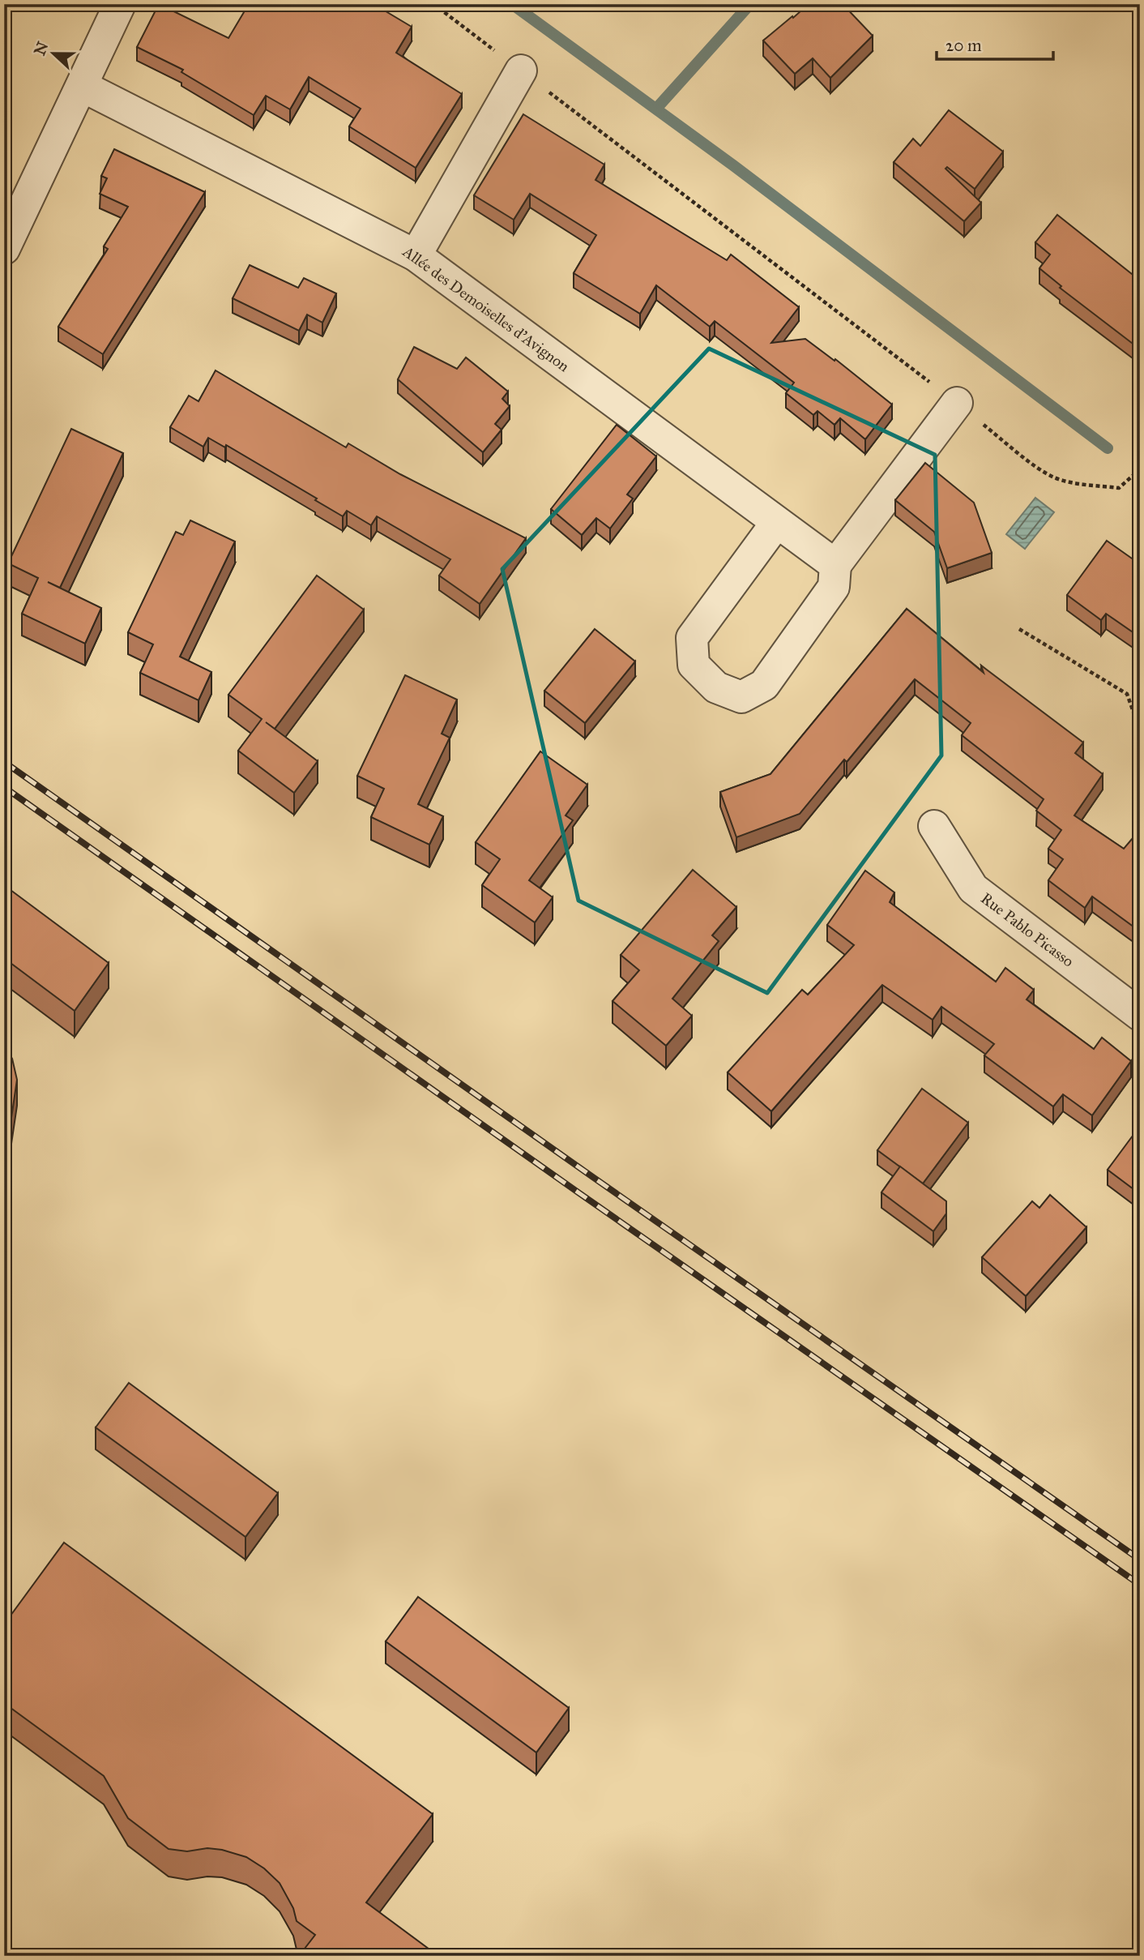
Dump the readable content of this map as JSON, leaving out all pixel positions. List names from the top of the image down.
{
  "streets": {
    "street": ["Allée des Demoiselles d'Avignon", "Rue Pablo Picasso"]
  },
  "scale_bar": "20 m",
  "north": "left"
}
